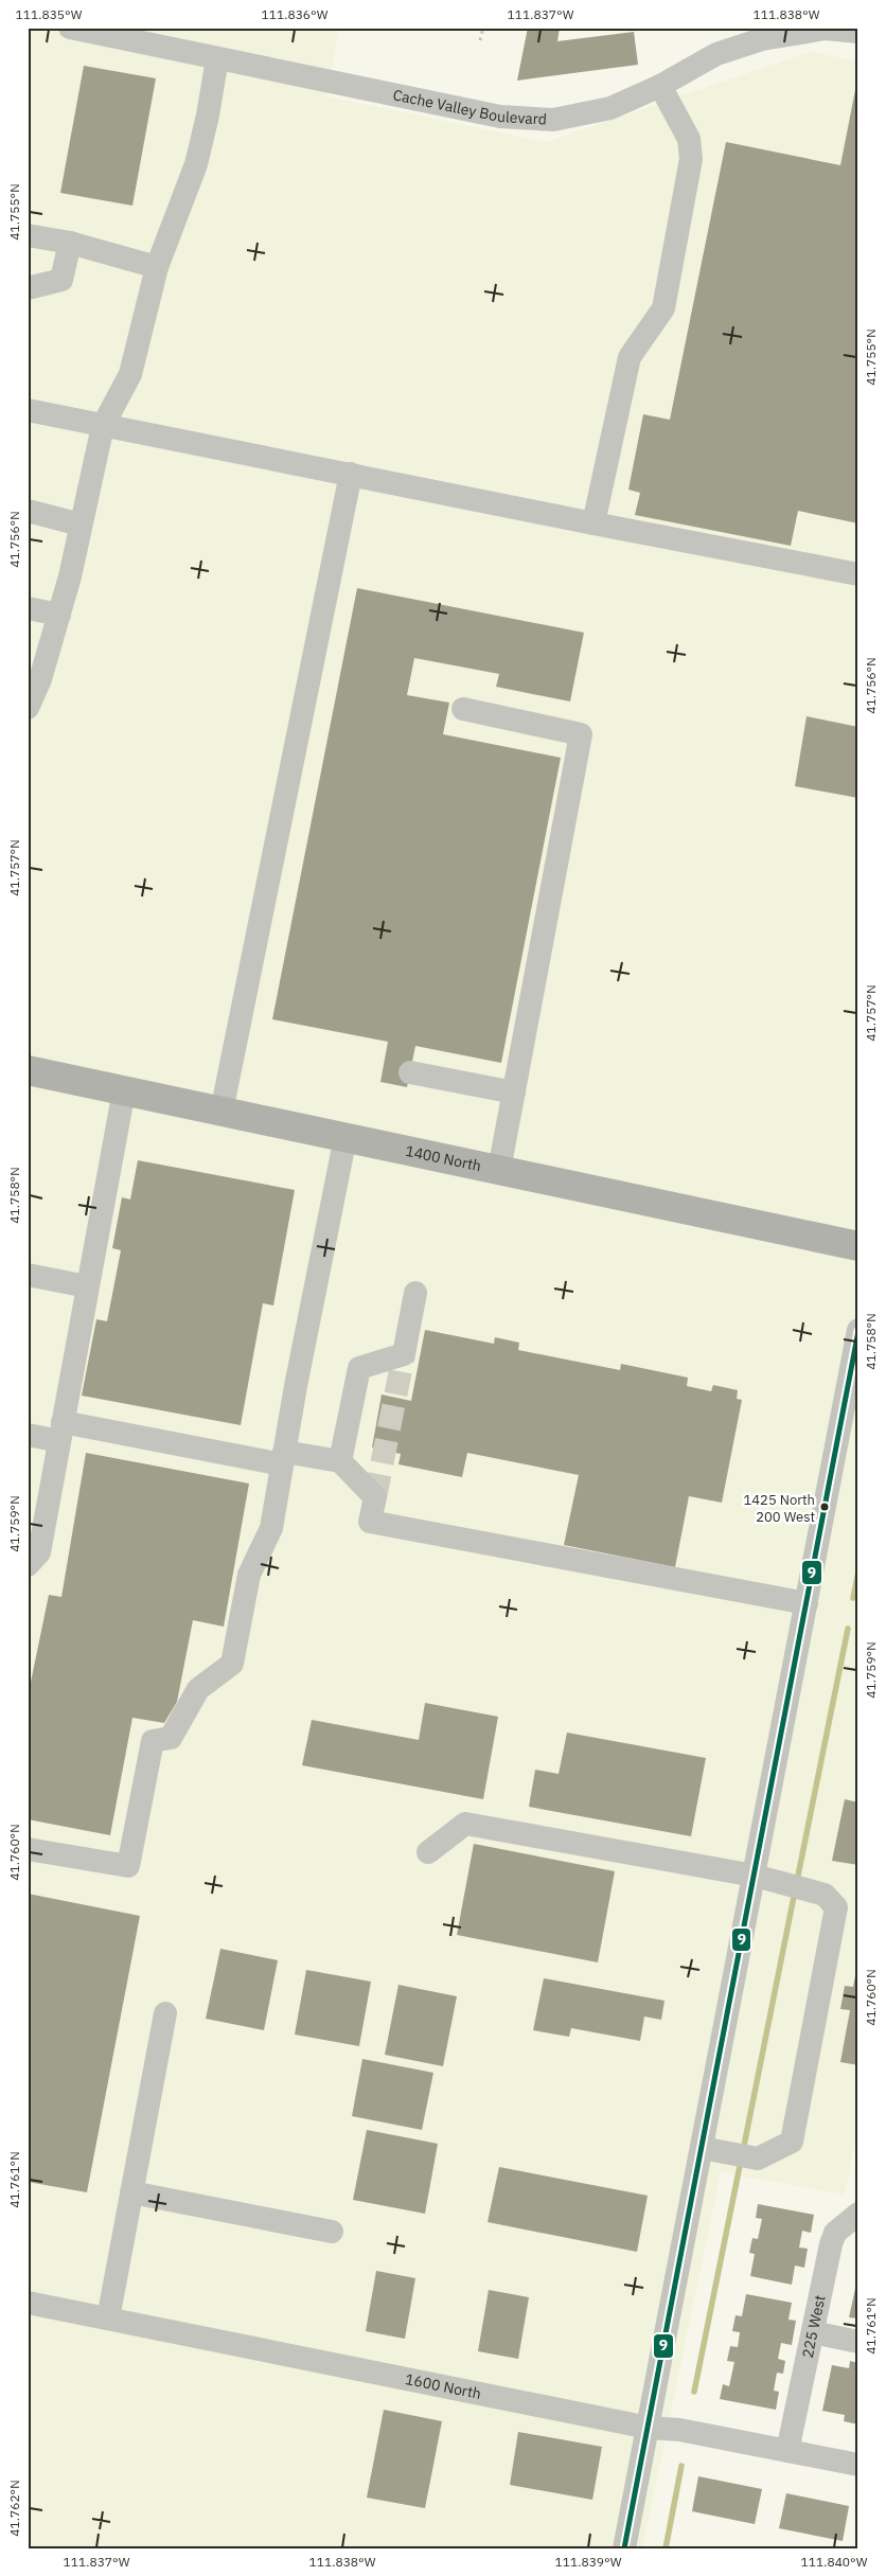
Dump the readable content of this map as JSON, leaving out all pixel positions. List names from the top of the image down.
{
  "streets": {
    "main road": ["1400 North"],
    "street": ["Cache Valley Boulevard", "225 West", "1600 North"]
  },
  "crossings": [
    ["225 West", "1600 North"]
  ],
  "places": ["1425 North 200 West"],
  "lines": ["transit line 9"],
  "coordinates": [
    "111.835°W",
    "111.836°W",
    "111.837°W",
    "111.838°W",
    "41.755°N",
    "41.756°N",
    "41.757°N",
    "41.758°N",
    "41.759°N",
    "41.760°N",
    "41.761°N",
    "41.762°N",
    "111.839°W",
    "111.840°W"
  ]
}
